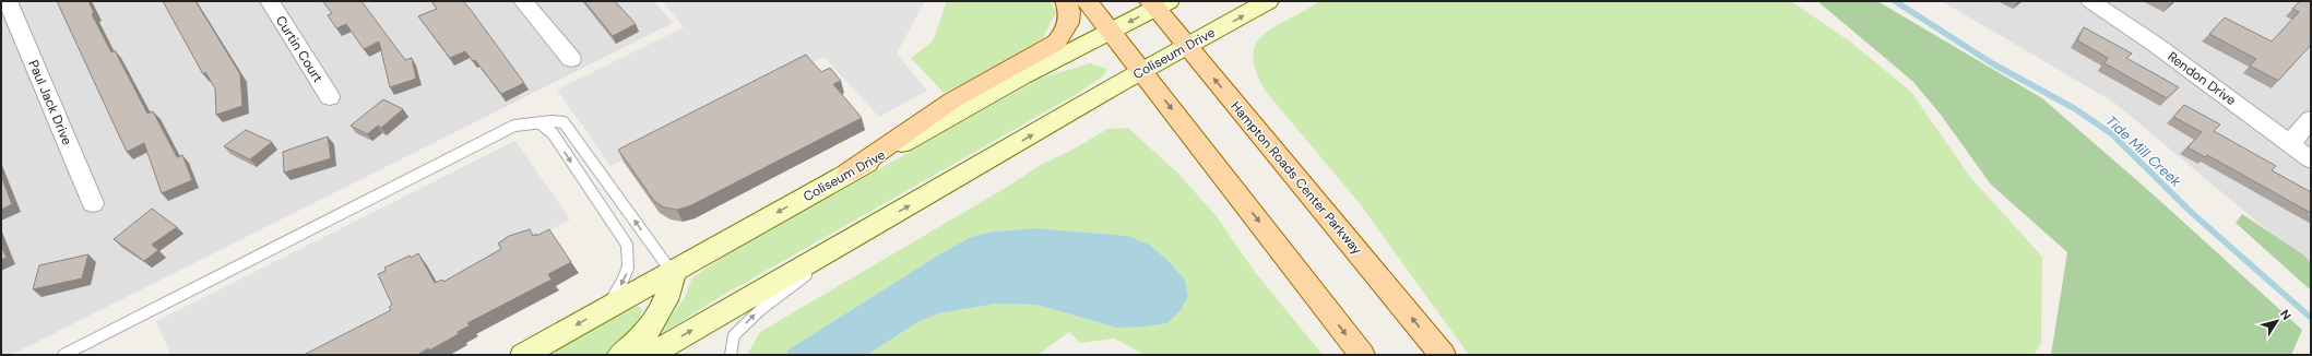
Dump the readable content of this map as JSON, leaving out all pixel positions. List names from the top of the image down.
{
  "streets": {
    "main road": ["Hampton Roads Center Parkway"],
    "street": [
      "Curtin Court",
      "Coliseum Drive",
      "Rendon Drive",
      "Paul Jack Drive"
    ]
  },
  "crossings": [
    ["Coliseum Drive", "Hampton Roads Center Parkway"]
  ],
  "water": ["Tide Mill Creek"],
  "north": "top right"
}
